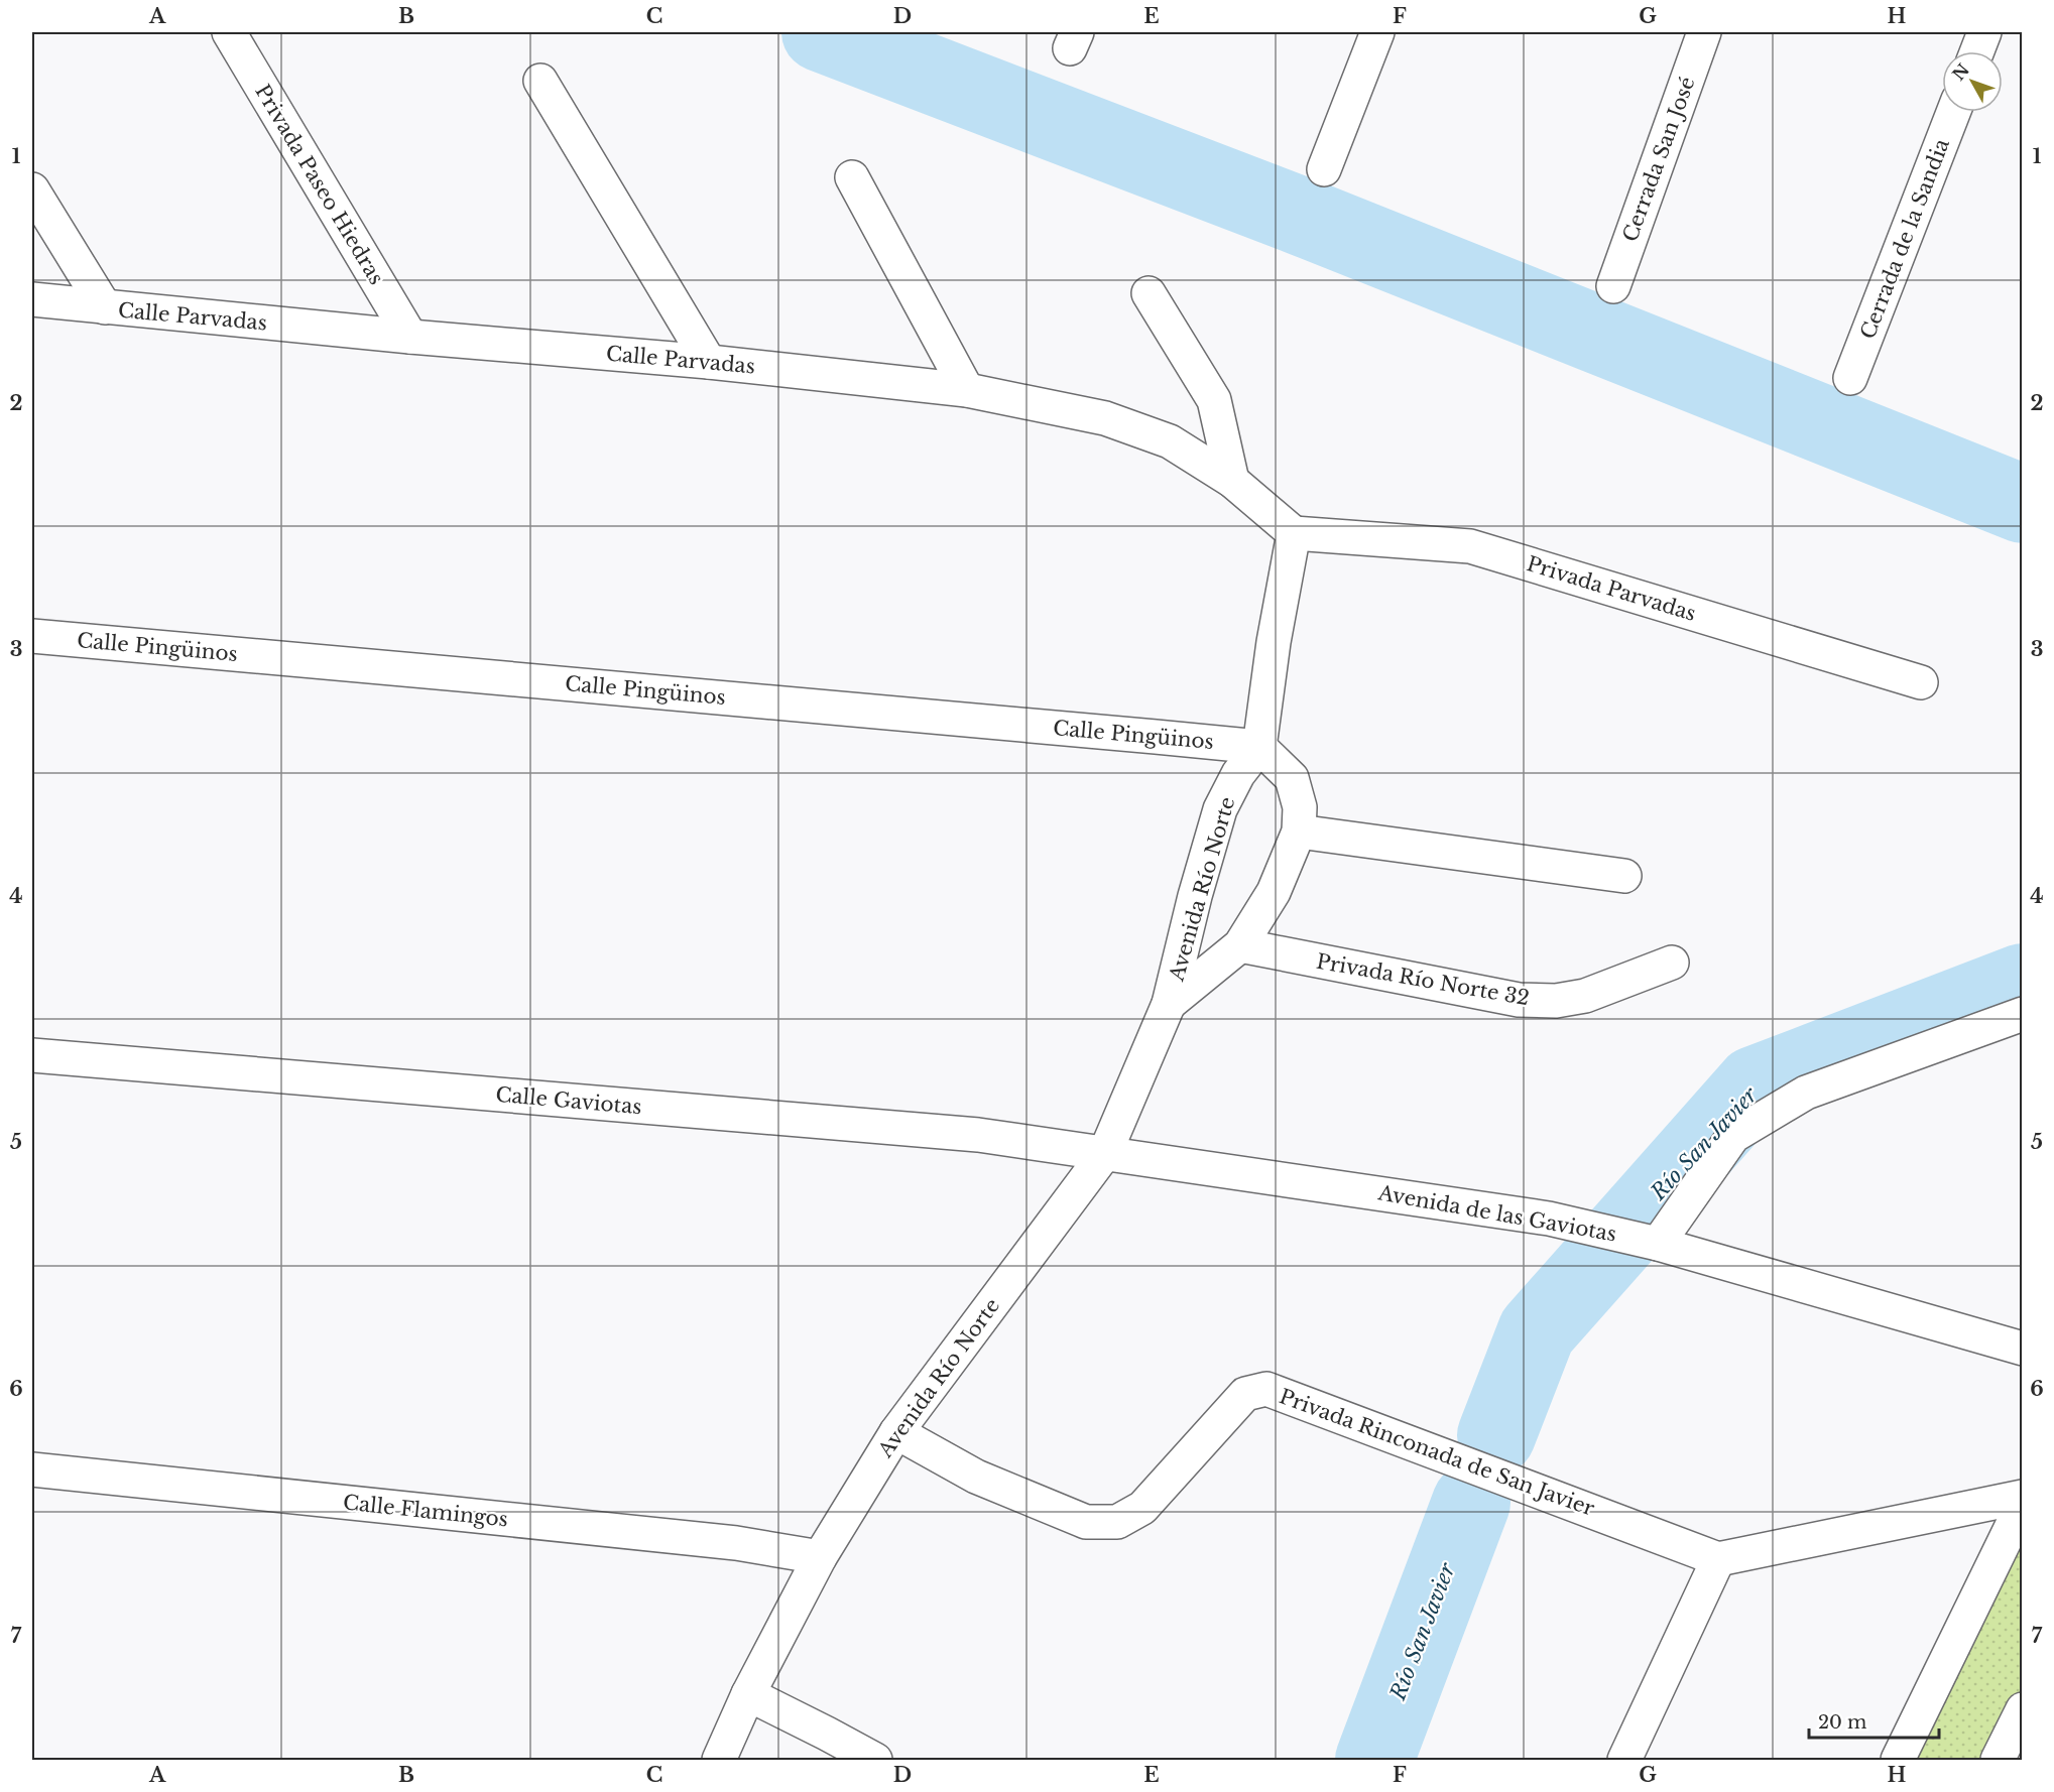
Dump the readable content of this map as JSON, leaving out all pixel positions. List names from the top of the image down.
{
  "streets": {
    "street": [
      "Cerrada San José",
      "Privada Paseo Hiedras",
      "Cerrada de la Sandia",
      "Calle Parvadas",
      "Privada Parvadas",
      "Calle Pingüinos",
      "Avenida Río Norte",
      "Privada Río Norte 32",
      "Calle Gaviotas",
      "Avenida de las Gaviotas",
      "Privada Rinconada de San Javier",
      "Calle Flamingos"
    ]
  },
  "crossings": [
    ["Privada Paseo Hiedras", "Calle Parvadas"],
    ["Calle Parvadas", "Privada Parvadas"],
    ["Calle Pingüinos", "Avenida Río Norte"],
    ["Avenida Río Norte", "Privada Río Norte 32"],
    ["Avenida Río Norte", "Calle Gaviotas"],
    ["Avenida Río Norte", "Avenida de las Gaviotas"],
    ["Avenida Río Norte", "Privada Rinconada de San Javier"],
    ["Avenida Río Norte", "Calle Flamingos"],
    ["Calle Gaviotas", "Avenida de las Gaviotas"]
  ],
  "water": ["Río San Javier"],
  "scale_bar": "20 m",
  "north": "top left",
  "grid": {
    "columns": [
      "A",
      "B",
      "C",
      "D",
      "E",
      "F",
      "G",
      "H"
    ],
    "rows": [
      "1",
      "2",
      "3",
      "4",
      "5",
      "6",
      "7"
    ]
  }
}
